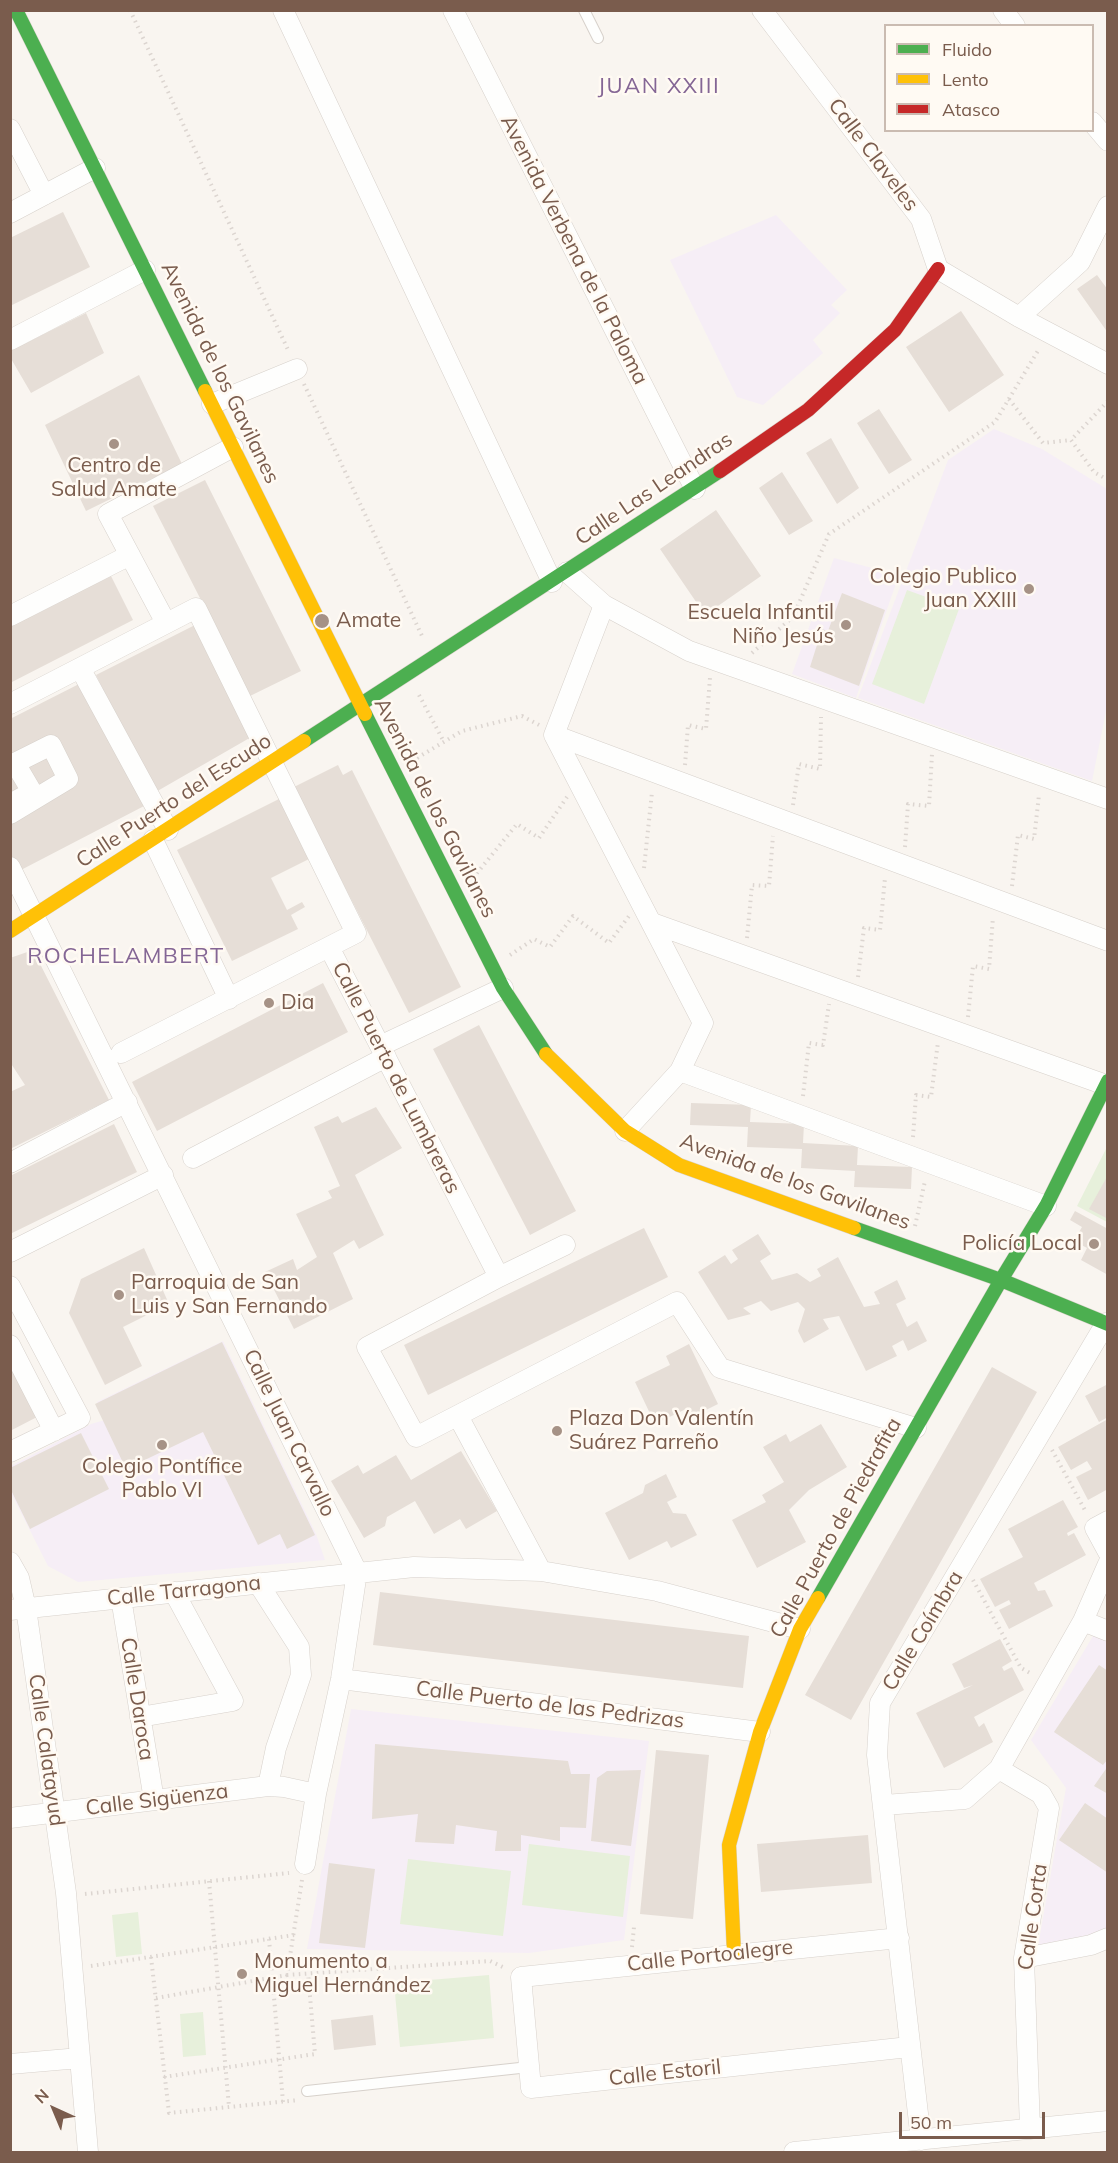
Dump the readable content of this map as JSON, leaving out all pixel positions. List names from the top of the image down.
{
  "streets": {
    "street": [
      "Calle Claveles",
      "Avenida Verbena de la Paloma",
      "Avenida de los Gavilanes",
      "Calle Las Leandras",
      "Calle Puerto del Escudo",
      "Calle Puerto de Lumbreras",
      "Calle Juan Carvallo",
      "Calle Puerto de Piedrafita",
      "Calle Tarragona",
      "Calle Coímbra",
      "Calle Daroca",
      "Calle Puerto de las Pedrizas",
      "Calle Calatayud",
      "Calle Sigüenza",
      "Calle Corta",
      "Calle Portoalegre",
      "Calle Estoril"
    ]
  },
  "crossings": [
    ["Calle Claveles", "Calle Las Leandras"],
    ["Avenida Verbena de la Paloma", "Calle Las Leandras"],
    ["Avenida de los Gavilanes", "Calle Las Leandras"],
    ["Avenida de los Gavilanes", "Calle Puerto del Escudo"],
    ["Avenida de los Gavilanes", "Calle Puerto de Piedrafita"],
    ["Avenida de los Gavilanes", "Calle Coímbra"],
    ["Calle Las Leandras", "Calle Puerto del Escudo"],
    ["Calle Puerto del Escudo", "Calle Puerto de Lumbreras"],
    ["Calle Puerto del Escudo", "Calle Juan Carvallo"],
    ["Calle Juan Carvallo", "Calle Tarragona"],
    ["Calle Puerto de Piedrafita", "Calle Tarragona"],
    ["Calle Puerto de Piedrafita", "Calle Puerto de las Pedrizas"],
    ["Calle Puerto de Piedrafita", "Calle Portoalegre"],
    ["Calle Tarragona", "Calle Daroca"],
    ["Calle Tarragona", "Calle Calatayud"],
    ["Calle Coímbra", "Calle Portoalegre"],
    ["Calle Coímbra", "Calle Estoril"],
    ["Calle Daroca", "Calle Sigüenza"],
    ["Calle Calatayud", "Calle Sigüenza"],
    ["Calle Portoalegre", "Calle Estoril"]
  ],
  "districts": ["JUAN XXIII", "ROCHELAMBERT"],
  "places": [
    "Centro de Salud Amate",
    "Colegio Publico Juan XXIII",
    "Amate",
    "Escuela Infantil Niño Jesús",
    "Dia",
    "Policía Local",
    "Parroquia de San Luis y San Fernando",
    "Plaza Don Valentín Suárez Parreño",
    "Colegio Pontífice Pablo VI",
    "Monumento a Miguel Hernández"
  ],
  "legend": ["Fluido", "Lento", "Atasco"],
  "scale_bar": "50 m",
  "north": "top left"
}
